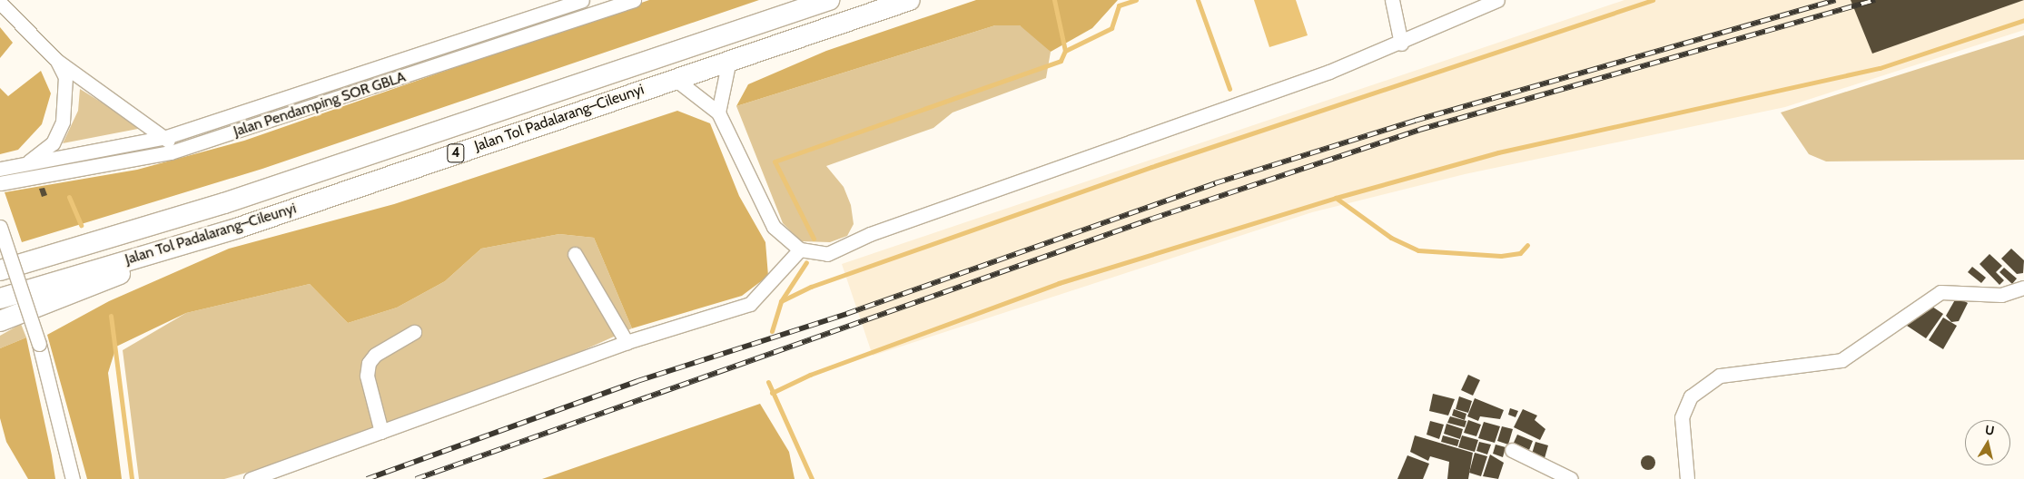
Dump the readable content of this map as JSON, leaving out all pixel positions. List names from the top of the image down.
{
  "streets": {
    "highway": ["Jalan Tol Padalarang–Cileunyi", "4"],
    "street": ["Jalan Pendamping SOR GBLA"]
  },
  "north": "top"
}
